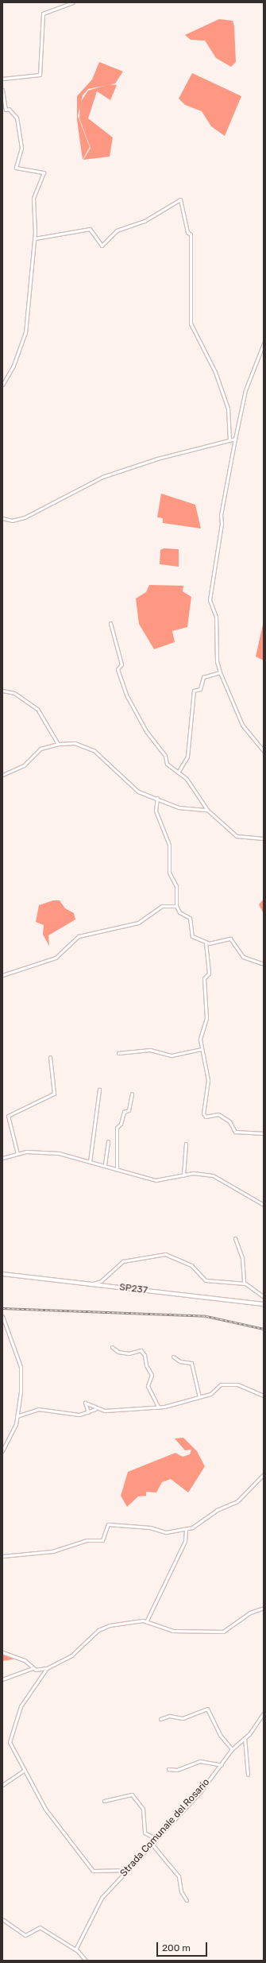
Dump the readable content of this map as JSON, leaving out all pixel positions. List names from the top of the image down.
{
  "streets": {
    "main road": ["SP237"],
    "street": ["Strada Comunale del Rosario"]
  },
  "scale_bar": "200 m"
}
